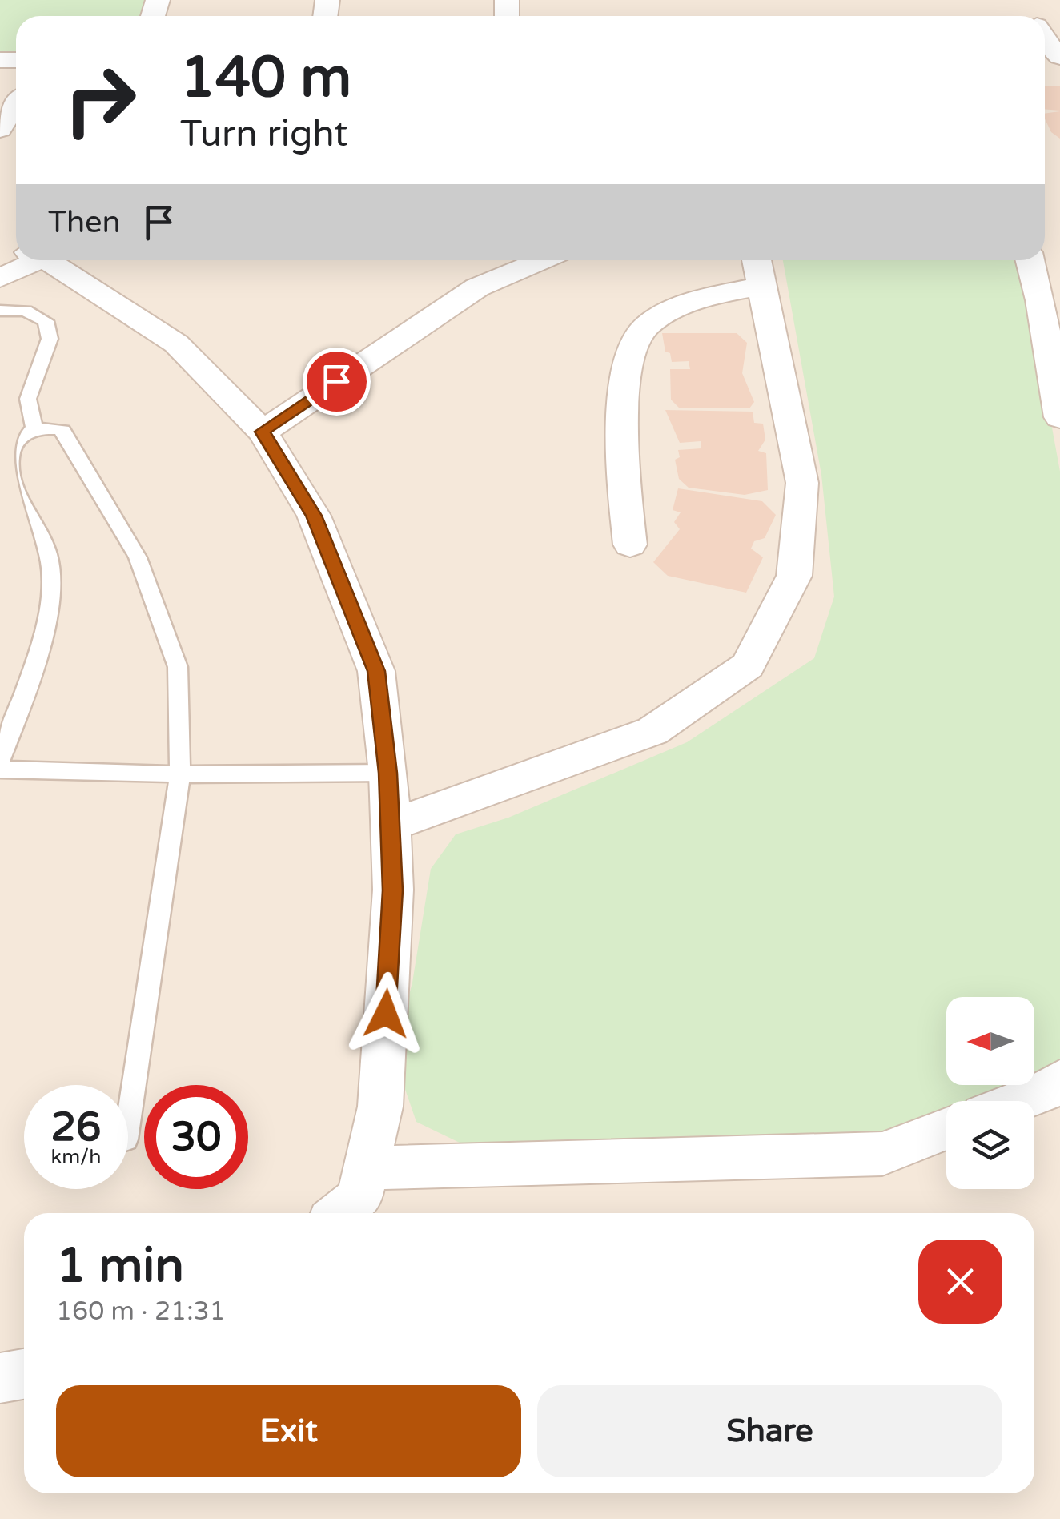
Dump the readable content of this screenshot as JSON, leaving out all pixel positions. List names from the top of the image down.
{
  "north": "left",
  "page": {
    "turn": ["140 m", "Turn right"],
    "then": "Then",
    "speed": "26 km/h",
    "limit": "30",
    "heading": ["1 min", "160 m · 21:31"],
    "buttons": ["Exit", "Share"]
  }
}
